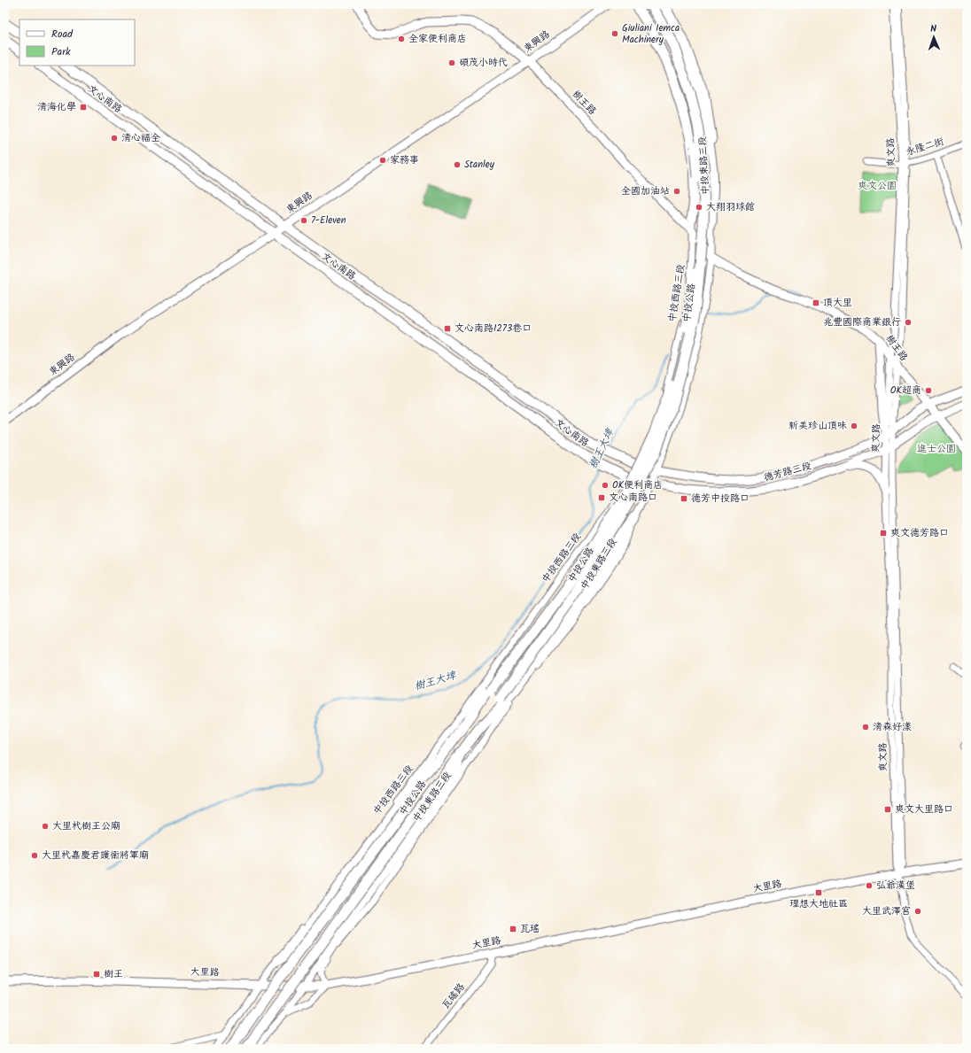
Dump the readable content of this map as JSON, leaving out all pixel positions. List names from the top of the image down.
{
  "streets": {
    "main road": ["文心南路", "中投公路"],
    "street": [
      "東興路",
      "樹王路",
      "永隆二街",
      "爽文路",
      "中投東路三段",
      "中投西路三段",
      "德芳路三段",
      "大里路",
      "瓦磘路"
    ]
  },
  "crossings": [
    ["東興路", "文心南路"],
    ["東興路", "樹王路"],
    ["文心南路", "中投西路三段"],
    ["文心南路", "德芳路三段"],
    ["樹王路", "爽文路"],
    ["樹王路", "中投東路三段"],
    ["樹王路", "中投西路三段"],
    ["樹王路", "德芳路三段"],
    ["永隆二街", "爽文路"],
    ["爽文路", "德芳路三段"],
    ["爽文路", "大里路"],
    ["中投東路三段", "德芳路三段"],
    ["中投東路三段", "大里路"],
    ["中投西路三段", "德芳路三段"],
    ["中投西路三段", "大里路"],
    ["大里路", "瓦磘路"]
  ],
  "water": ["樹王大埤"],
  "parks": ["爽文公園", "進士公園"],
  "places": {
    "other": [
      "Giuliani Iemca Machinery",
      "全家便利商店",
      "碩茂小時代",
      "清心福全",
      "家務事",
      "Stanley",
      "全國加油站",
      "大翔羽球館",
      "7-Eleven",
      "兆豐國際商業銀行",
      "OK超商",
      "新美珍山頂味",
      "OK便利商店",
      "清森好漾",
      "大里杙樹王公廟",
      "大里杙嘉慶君護衛將軍廟",
      "弘爺漢堡",
      "大里武澤宮"
    ],
    "transit": [
      "清海化學",
      "頂大里",
      "文心南路1273巷口",
      "文心南路口",
      "德芳中投路口",
      "爽文德芳路口",
      "爽文大里路口",
      "理想大地社區",
      "瓦瑤",
      "樹王"
    ]
  },
  "legend": ["Road", "Park"],
  "north": "top"
}
